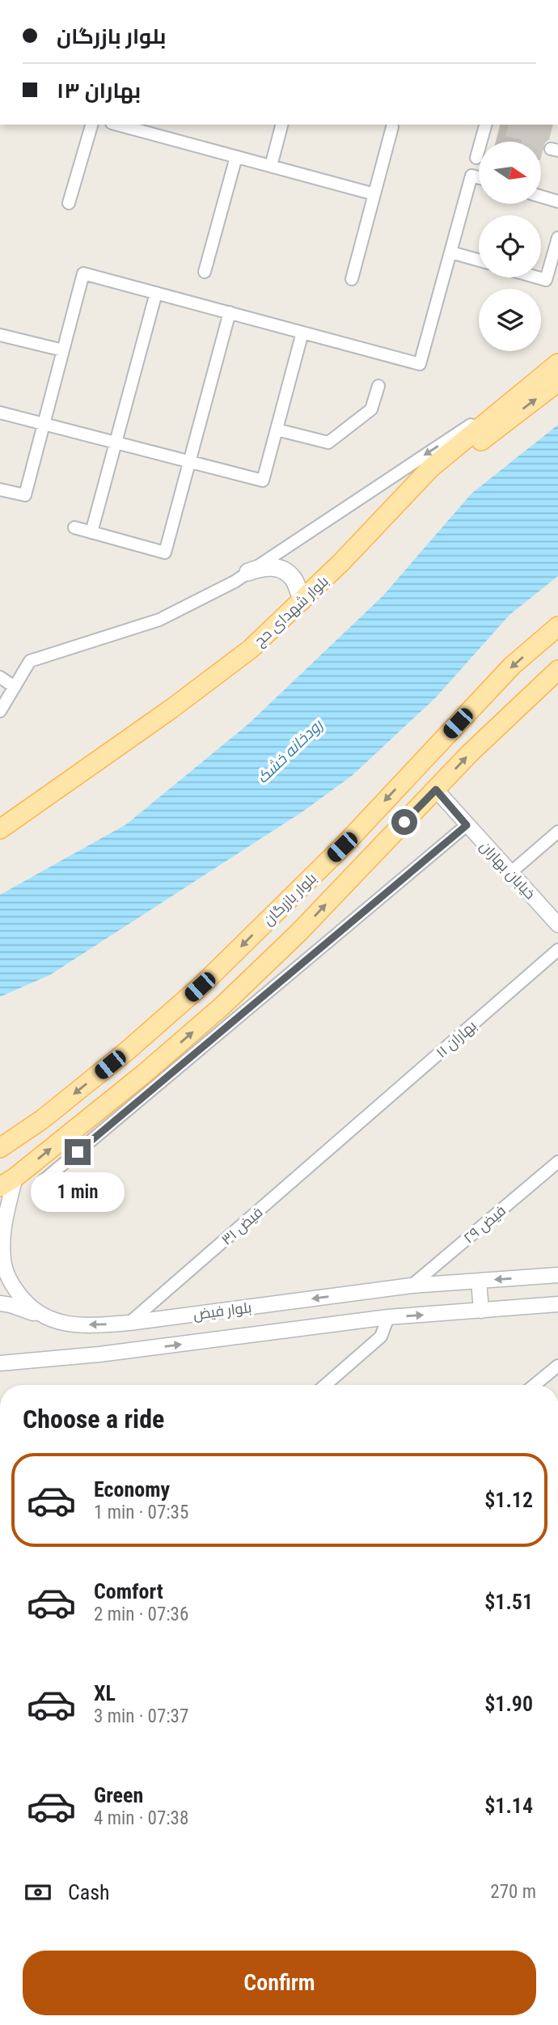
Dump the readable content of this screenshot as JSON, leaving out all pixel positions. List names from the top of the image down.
{
  "streets": {
    "main road": ["بلوار شهدای حج", "بلوار بازرگان"],
    "street": [
      "خیابان بهاران",
      "بهاران ۱۱",
      "فیض ۲۹",
      "فیض ۳۱",
      "بلوار فیض"
    ]
  },
  "crossings": [
    ["خیابان بهاران", "بلوار بازرگان"],
    ["بلوار بازرگان", "بلوار فیض"],
    ["بهاران ۱۱", "فیض ۳۱"],
    ["فیض ۲۹", "بلوار فیض"],
    ["فیض ۳۱", "بلوار فیض"]
  ],
  "water": ["رودخانه خشک"],
  "north": "right",
  "page": {
    "banner": ["بلوار بازرگان", "بهاران ۱۳"],
    "bubble": "1 min",
    "heading": "Choose a ride",
    "list": [
      {
        "name": "Economy",
        "note": "1 min · 07:35",
        "value": "$1.12"
      },
      {
        "name": "Comfort",
        "note": "2 min · 07:36",
        "value": "$1.51"
      },
      {
        "name": "XL",
        "note": "3 min · 07:37",
        "value": "$1.90"
      },
      {
        "name": "Green",
        "note": "4 min · 07:38",
        "value": "$1.14"
      }
    ],
    "pay": ["Cash", "270 m"],
    "buttons": "Confirm"
  }
}
